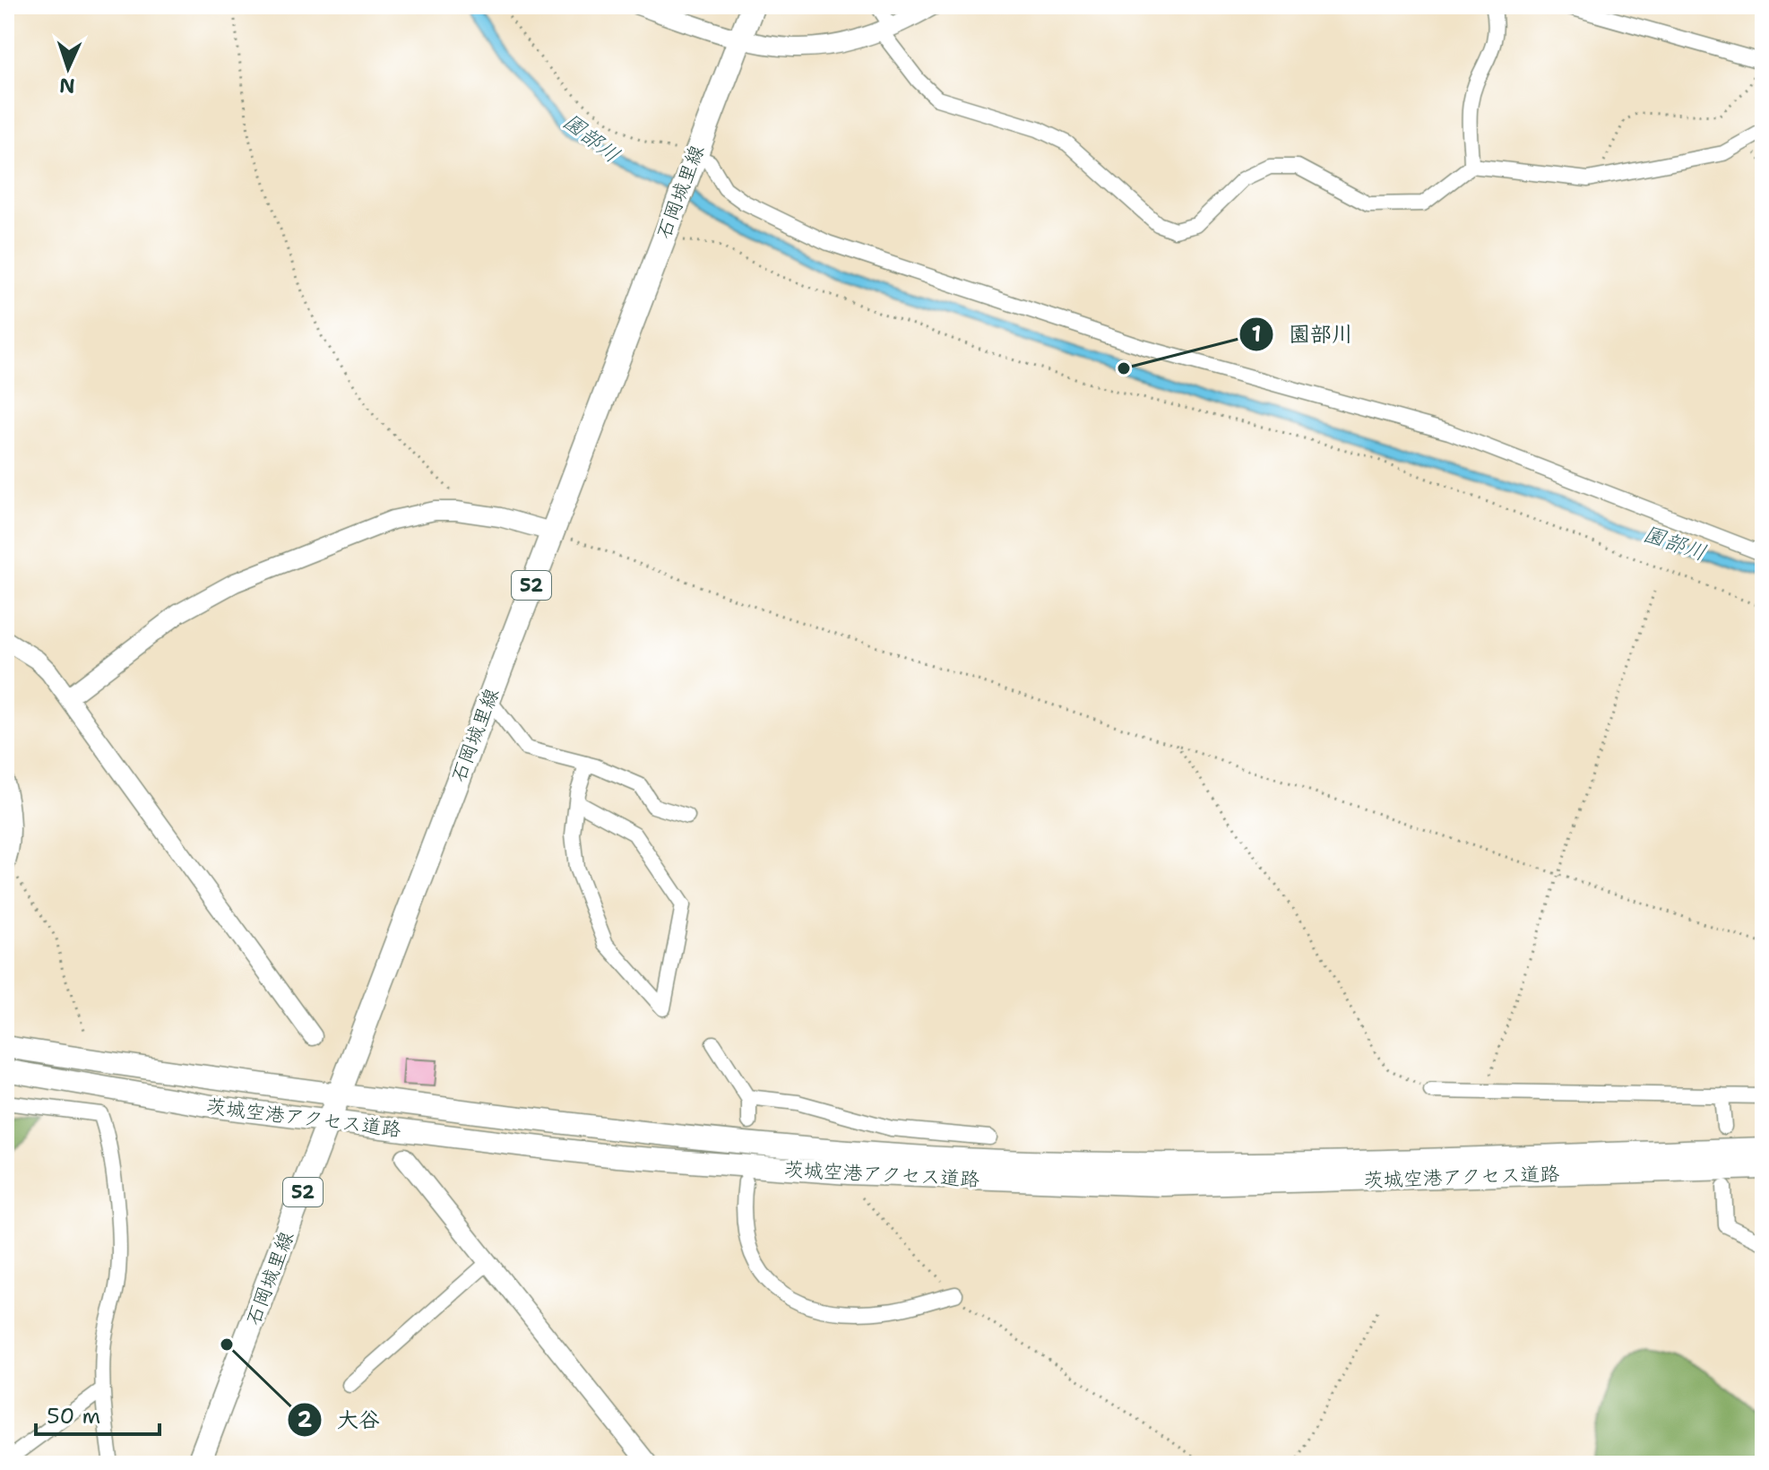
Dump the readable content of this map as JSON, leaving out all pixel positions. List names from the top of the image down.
{
  "streets": {
    "main road": ["石岡城里線", "52", "茨城空港アクセス道路"]
  },
  "crossings": [
    ["石岡城里線", "茨城空港アクセス道路"]
  ],
  "water": ["園部川"],
  "places": ["園部川", "大谷"],
  "scale_bar": "50 m",
  "north": "bottom"
}
